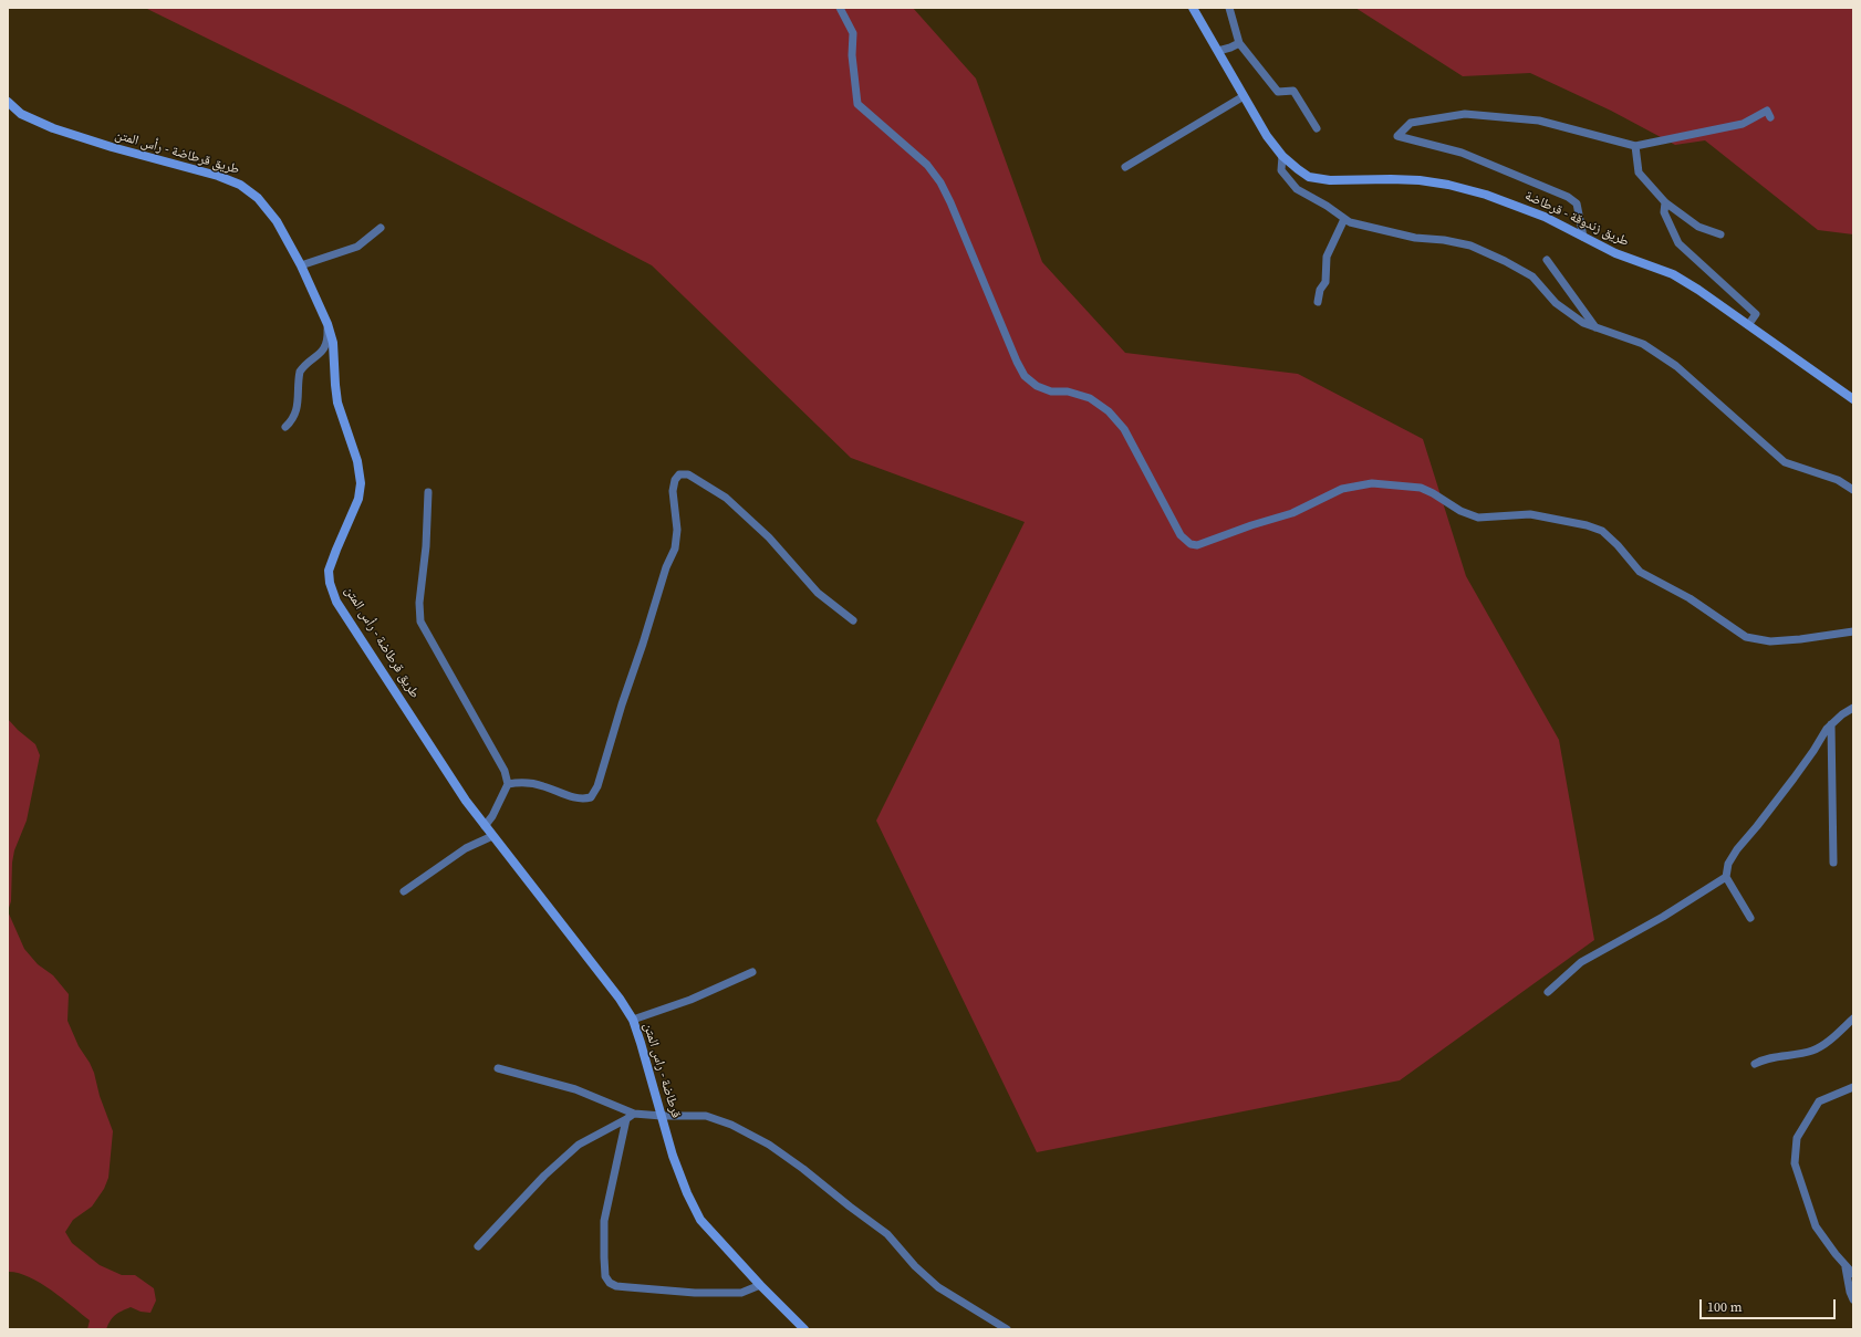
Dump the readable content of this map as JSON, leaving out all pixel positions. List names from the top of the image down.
{
  "streets": {
    "main road": ["طريق قرطاضة - رأس المتن", "طريق زندوقة - قرطاضة", "قرطاضة - راس المتن"]
  },
  "crossings": [
    ["طريق قرطاضة - رأس المتن", "قرطاضة - راس المتن"]
  ],
  "scale_bar": "100 m"
}
